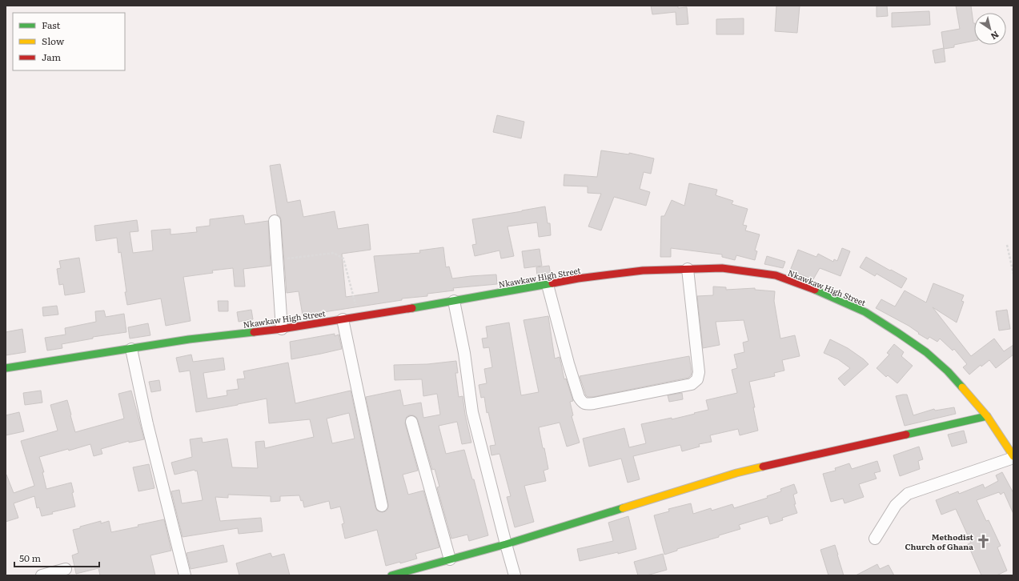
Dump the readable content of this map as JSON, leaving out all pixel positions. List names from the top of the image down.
{
  "streets": {
    "main road": ["Nkawkaw High Street"]
  },
  "places": {
    "church": ["Methodist Church of Ghana"]
  },
  "legend": ["Fast", "Slow", "Jam"],
  "scale_bar": "50 m",
  "north": "bottom right"
}
